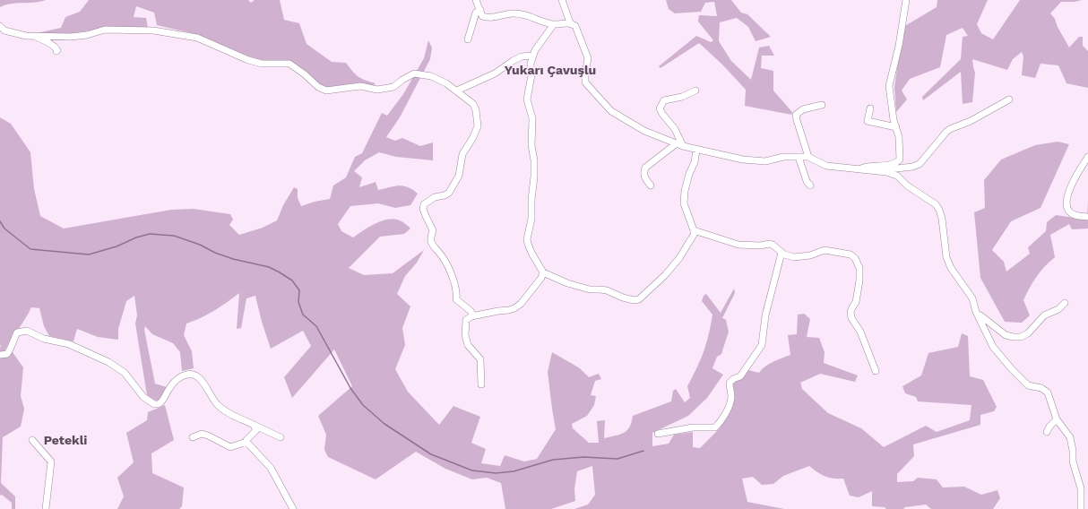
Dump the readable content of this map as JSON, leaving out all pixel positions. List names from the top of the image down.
{
  "districts": ["Yukarı Çavuşlu", "Petekli"]
}
